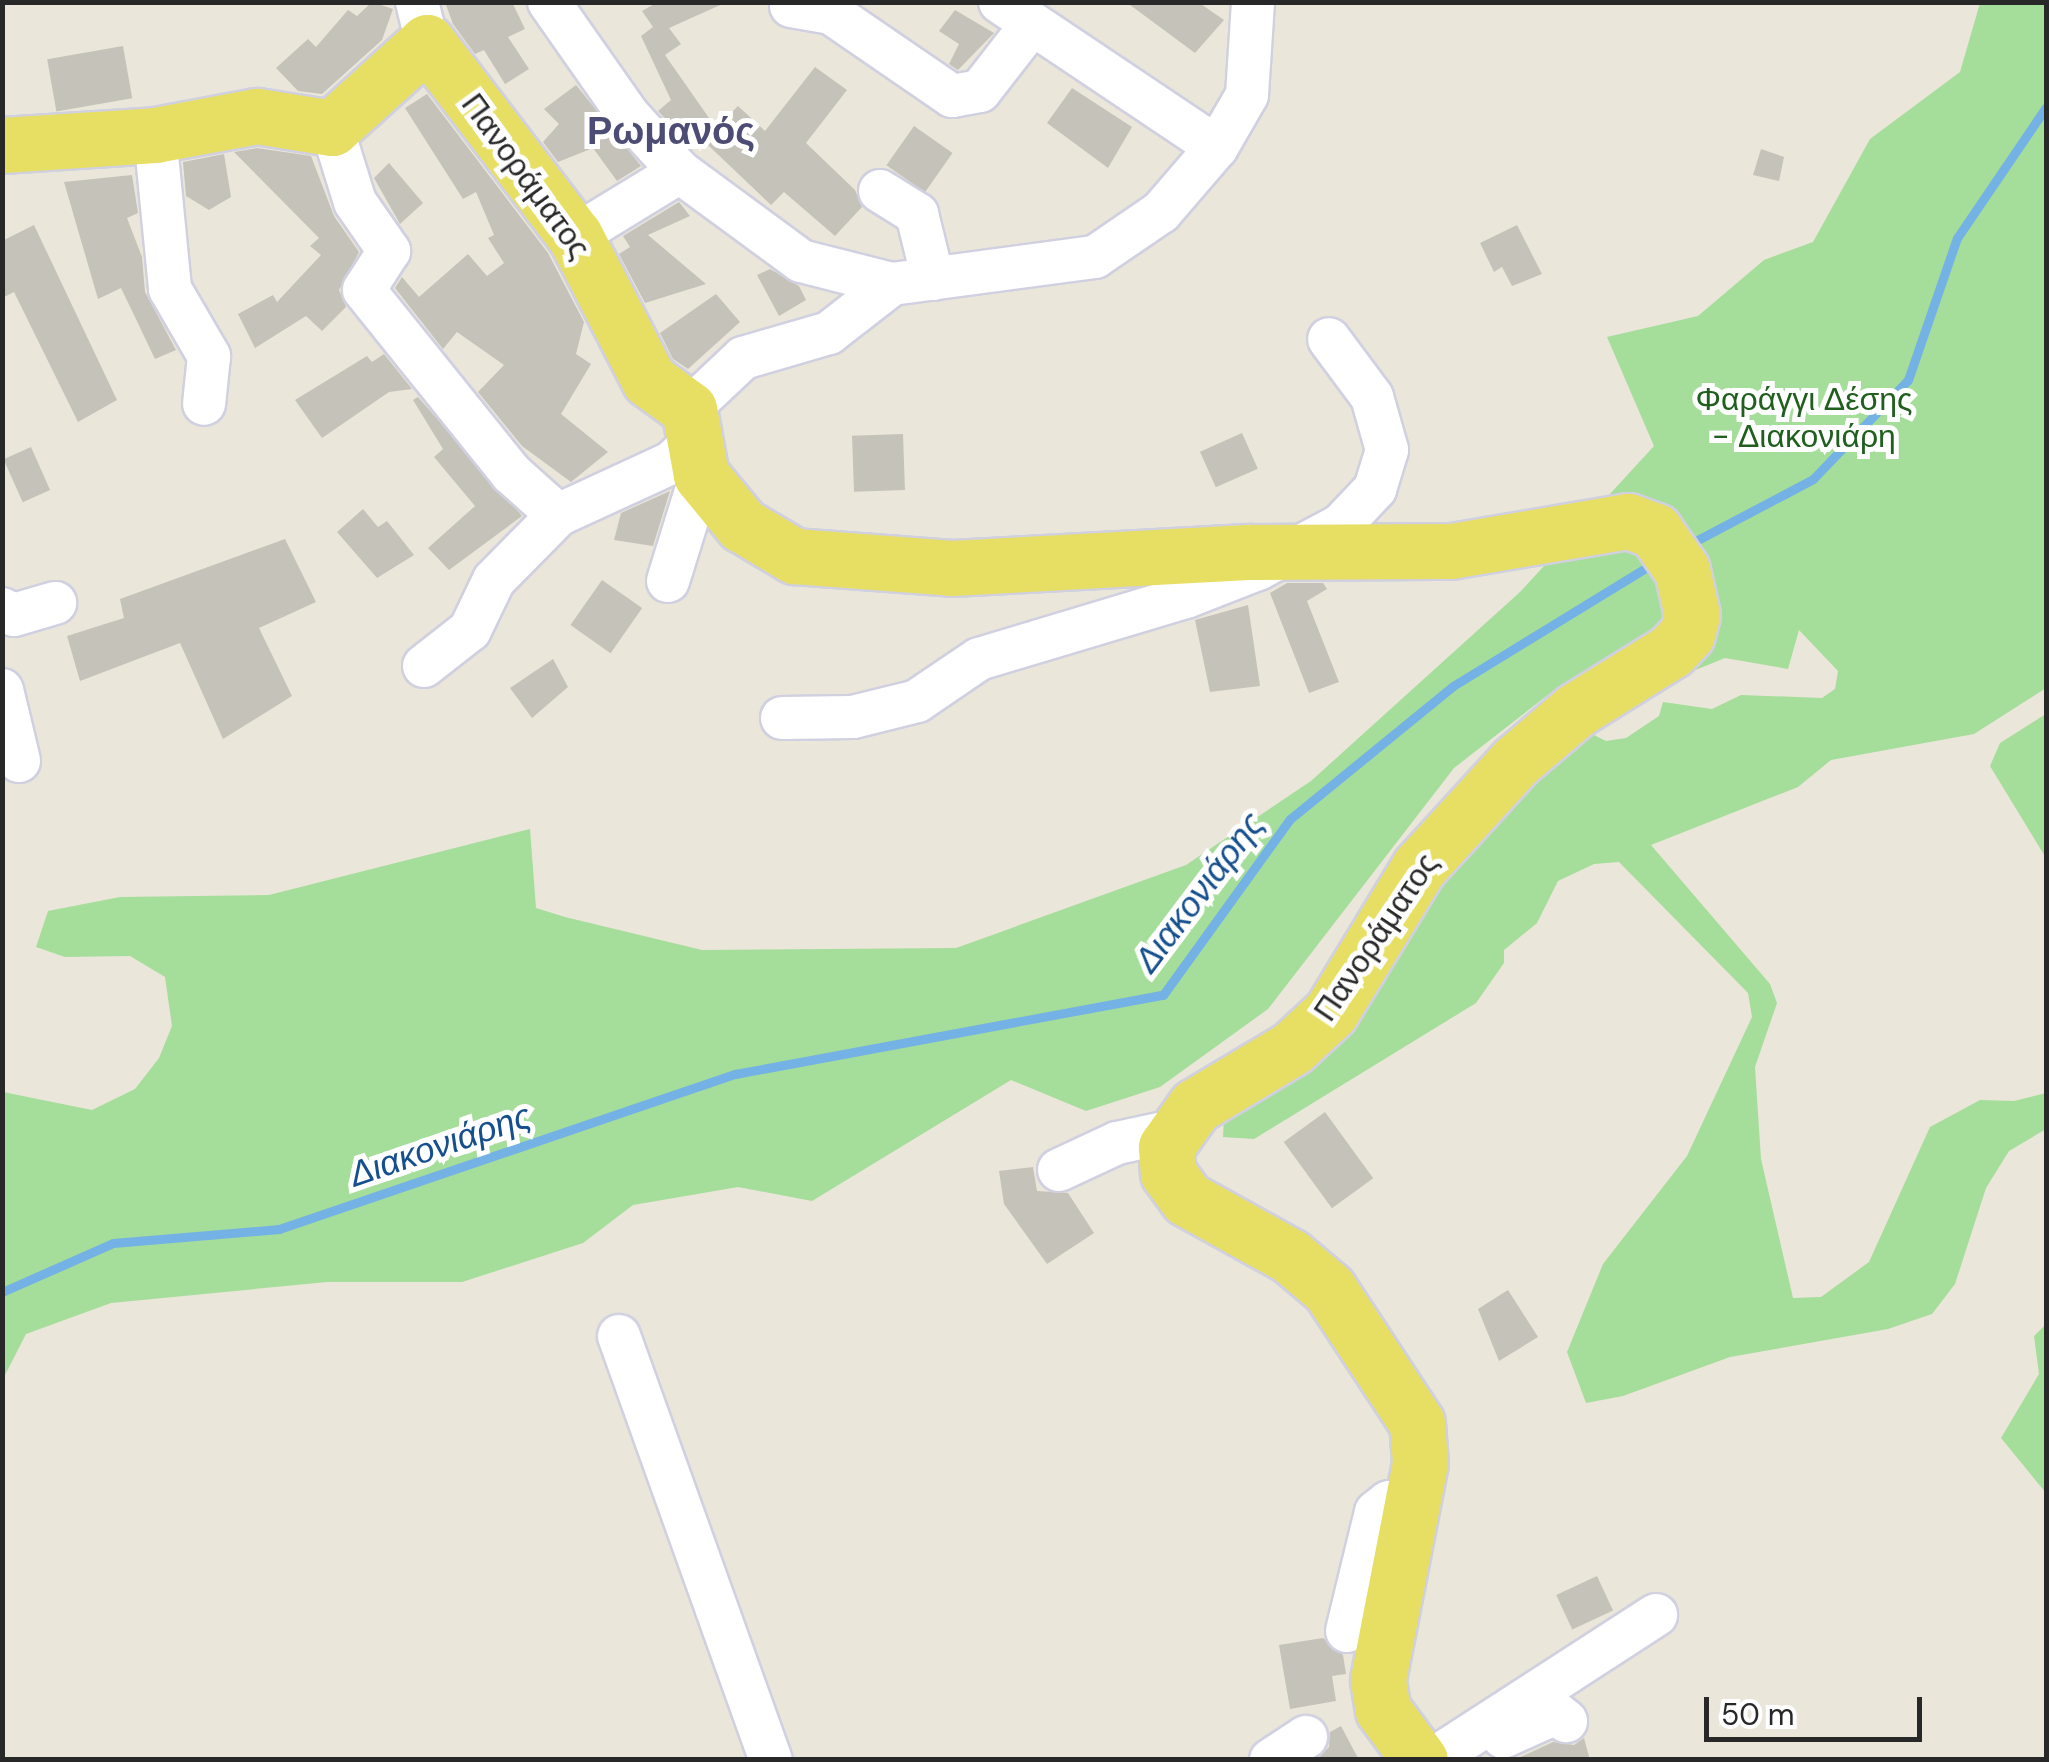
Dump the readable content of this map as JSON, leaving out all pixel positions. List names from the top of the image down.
{
  "streets": {
    "main road": ["Πανοράματος"]
  },
  "districts": ["Ρωμανός"],
  "water": ["Διακονιάρης"],
  "parks": ["Φαράγγι Δέσης - Διακονιάρη"],
  "scale_bar": "50 m"
}
